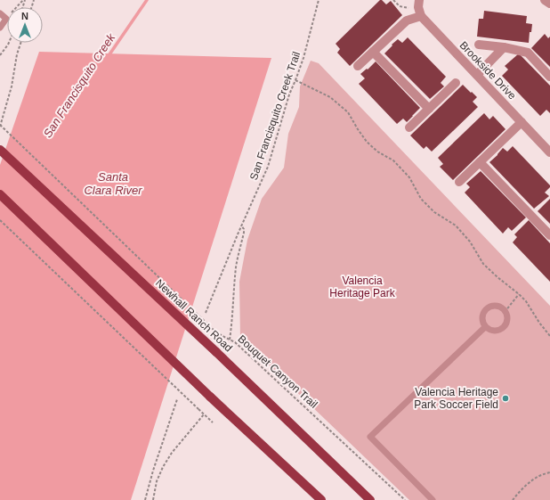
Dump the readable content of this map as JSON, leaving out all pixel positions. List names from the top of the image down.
{
  "streets": {
    "main road": ["Newhall Ranch Road"],
    "street": ["Brookside Drive"],
    "path": ["San Francisquito Creek Trail", "Bouquet Canyon Trail"]
  },
  "water": ["San Francisquito Creek", "Santa Clara River"],
  "parks": ["Valencia Heritage Park"],
  "places": ["Valencia Heritage Park Soccer Field"],
  "north": "top"
}
